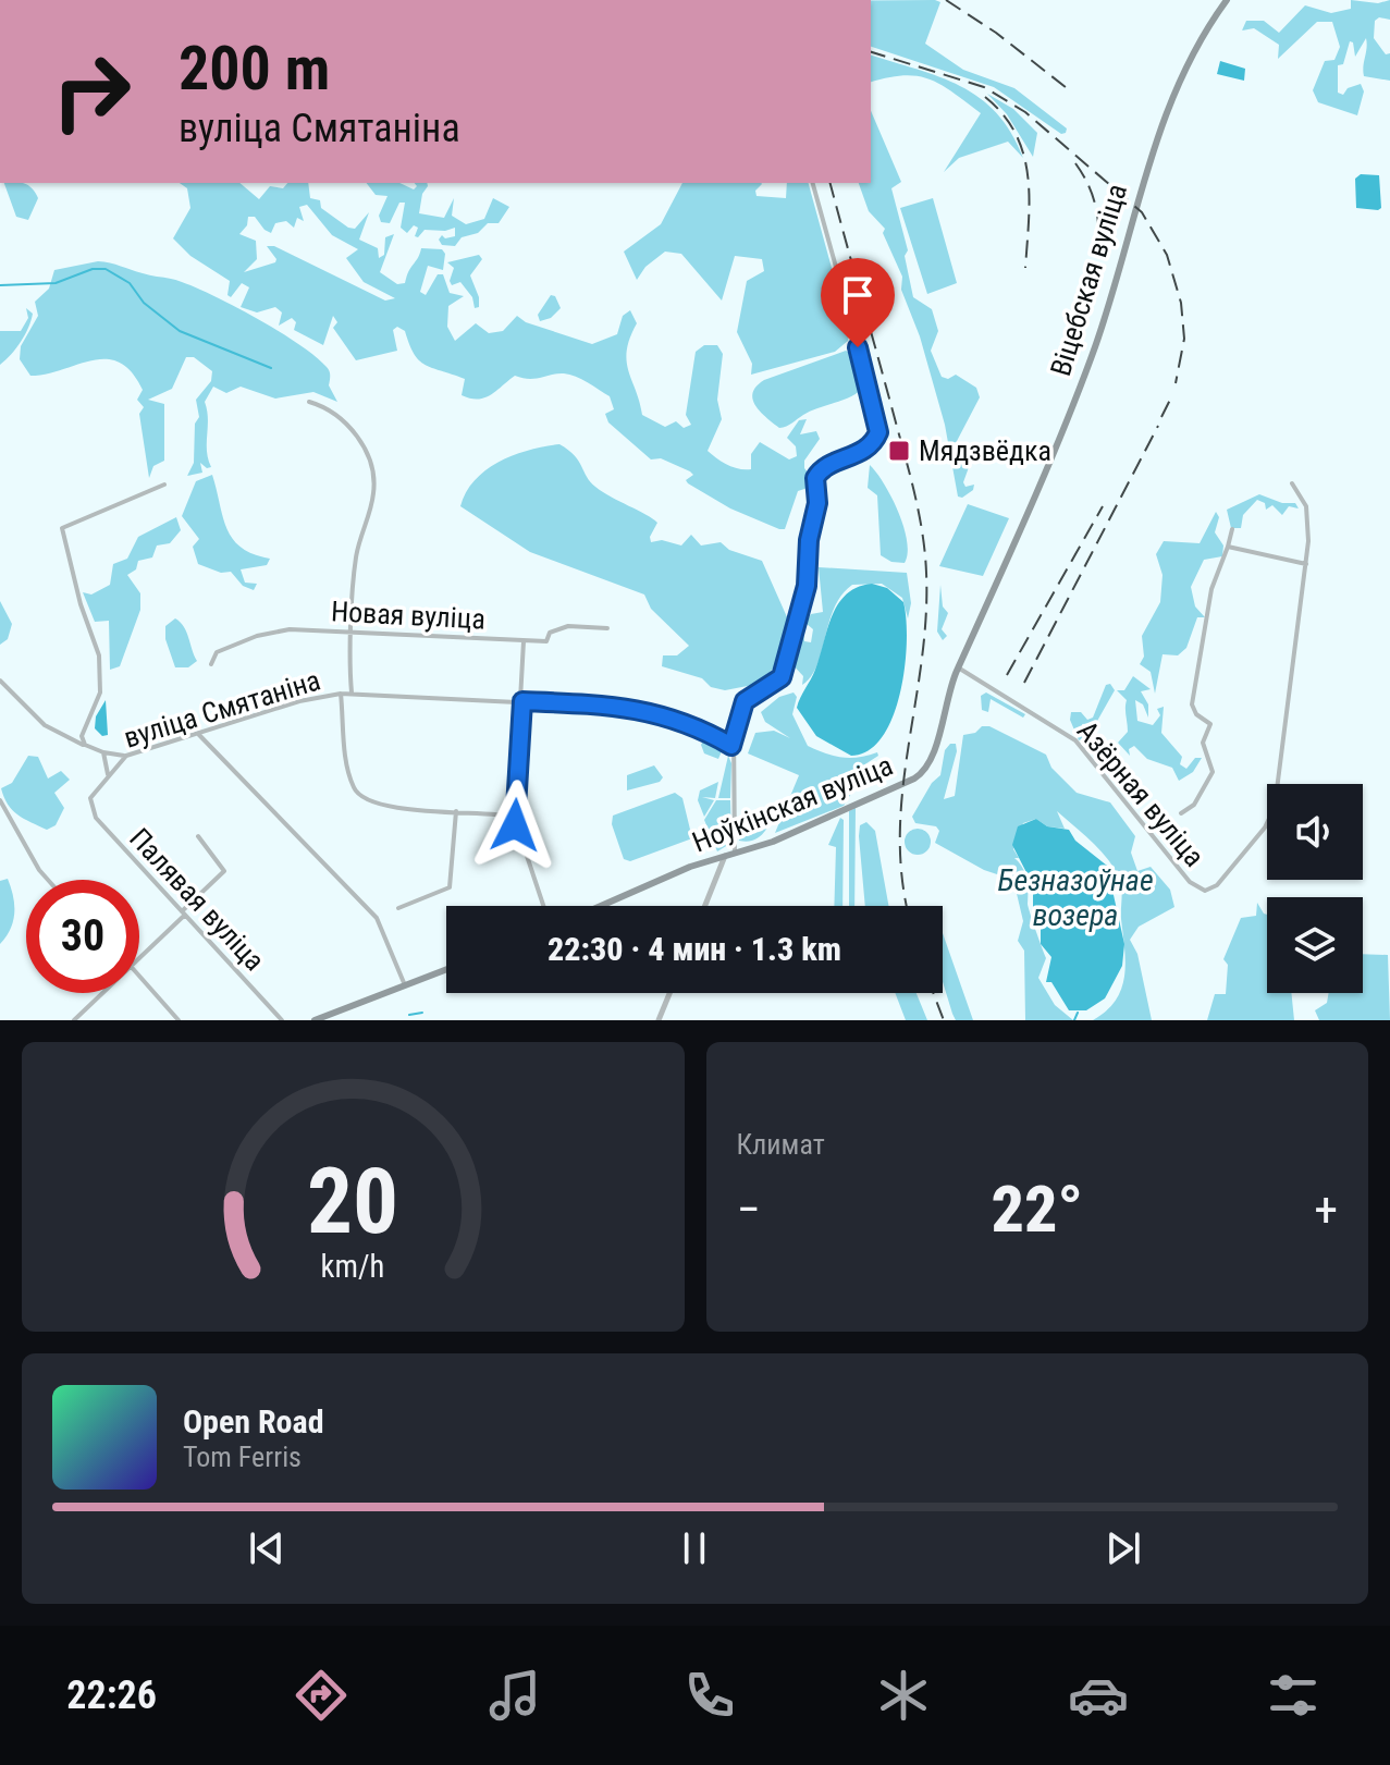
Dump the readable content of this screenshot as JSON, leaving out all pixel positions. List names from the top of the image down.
{
  "streets": {
    "main road": ["Віцебская вуліца", "Ноўкінская вуліца"],
    "street": [
      "Новая вуліца",
      "вуліца Смятаніна",
      "Азёрная вуліца",
      "Палявая вуліца"
    ]
  },
  "crossings": [
    ["Віцебская вуліца", "Азёрная вуліца"],
    ["Віцебская вуліца", "Ноўкінская вуліца"],
    ["вуліца Смятаніна", "Палявая вуліца"],
    ["Азёрная вуліца", "Ноўкінская вуліца"]
  ],
  "water": ["Безназоўнае возера"],
  "places": {
    "transit": ["Мядзвёдка"]
  },
  "page": {
    "turn": ["200 m", "вуліца Смятаніна"],
    "limit": "30",
    "trip": "22:30 · 4 мин · 1.3 km",
    "tile": "Климат",
    "heat": ["−", "22°", "+"],
    "song": ["Open Road", "Tom Ferris"],
    "tabs": "22:26",
    "gauge": ["20", "km/h"]
  }
}
